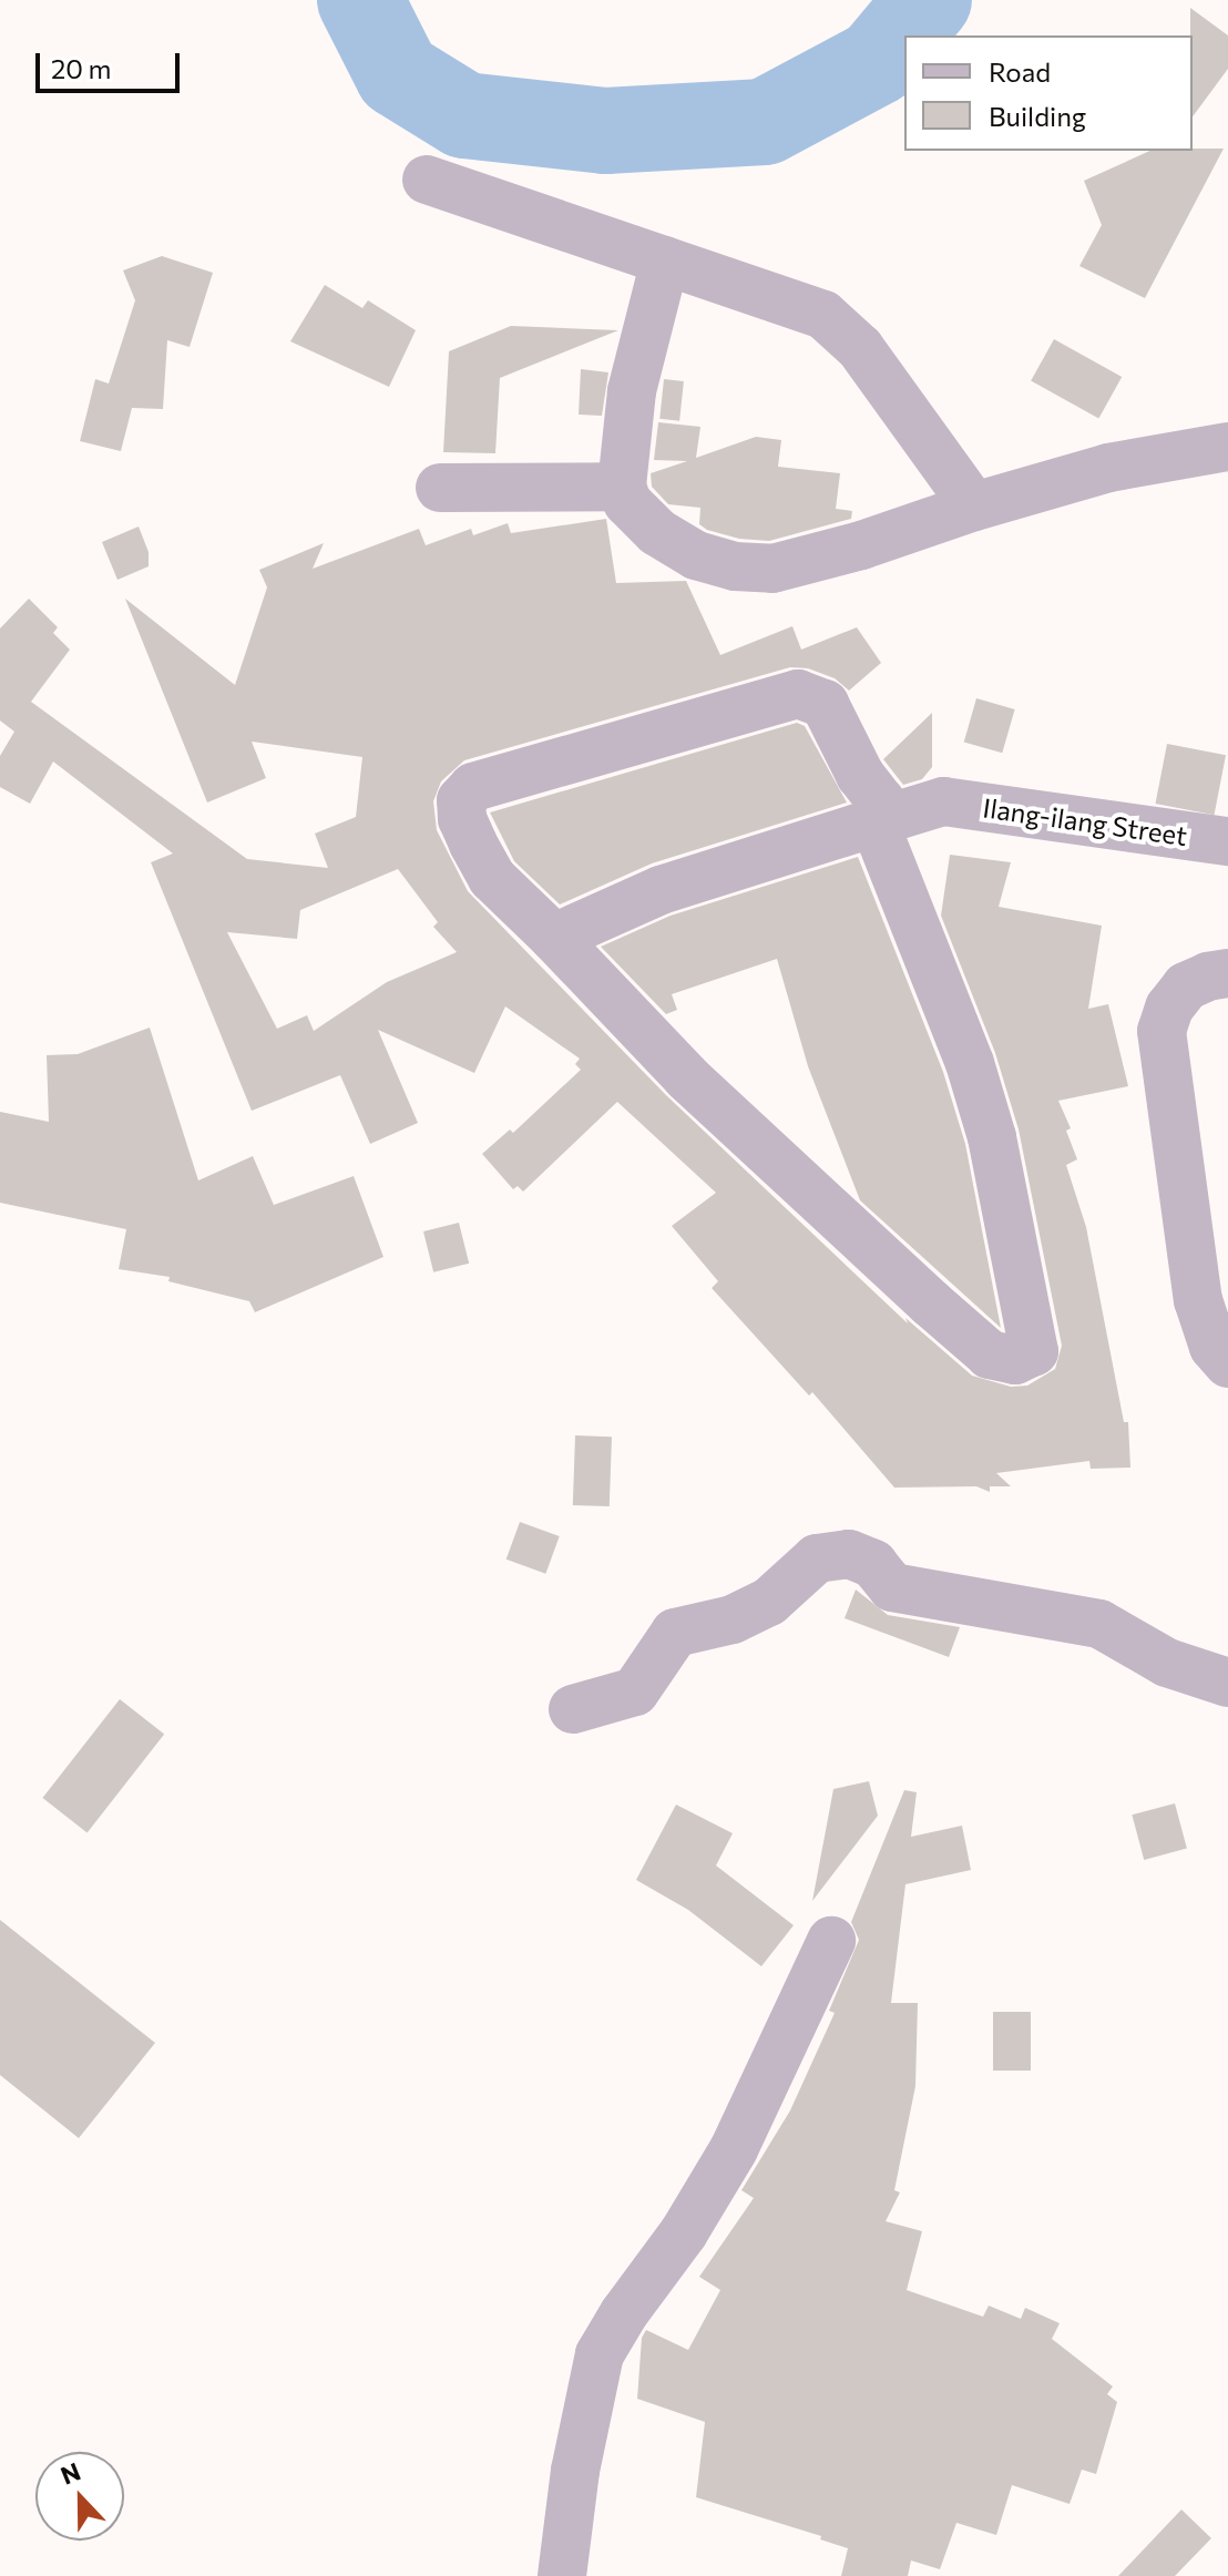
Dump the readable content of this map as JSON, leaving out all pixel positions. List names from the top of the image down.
{
  "streets": {
    "street": ["Ilang-ilang Street"]
  },
  "legend": ["Road", "Building"],
  "scale_bar": "20 m",
  "north": "top"
}
